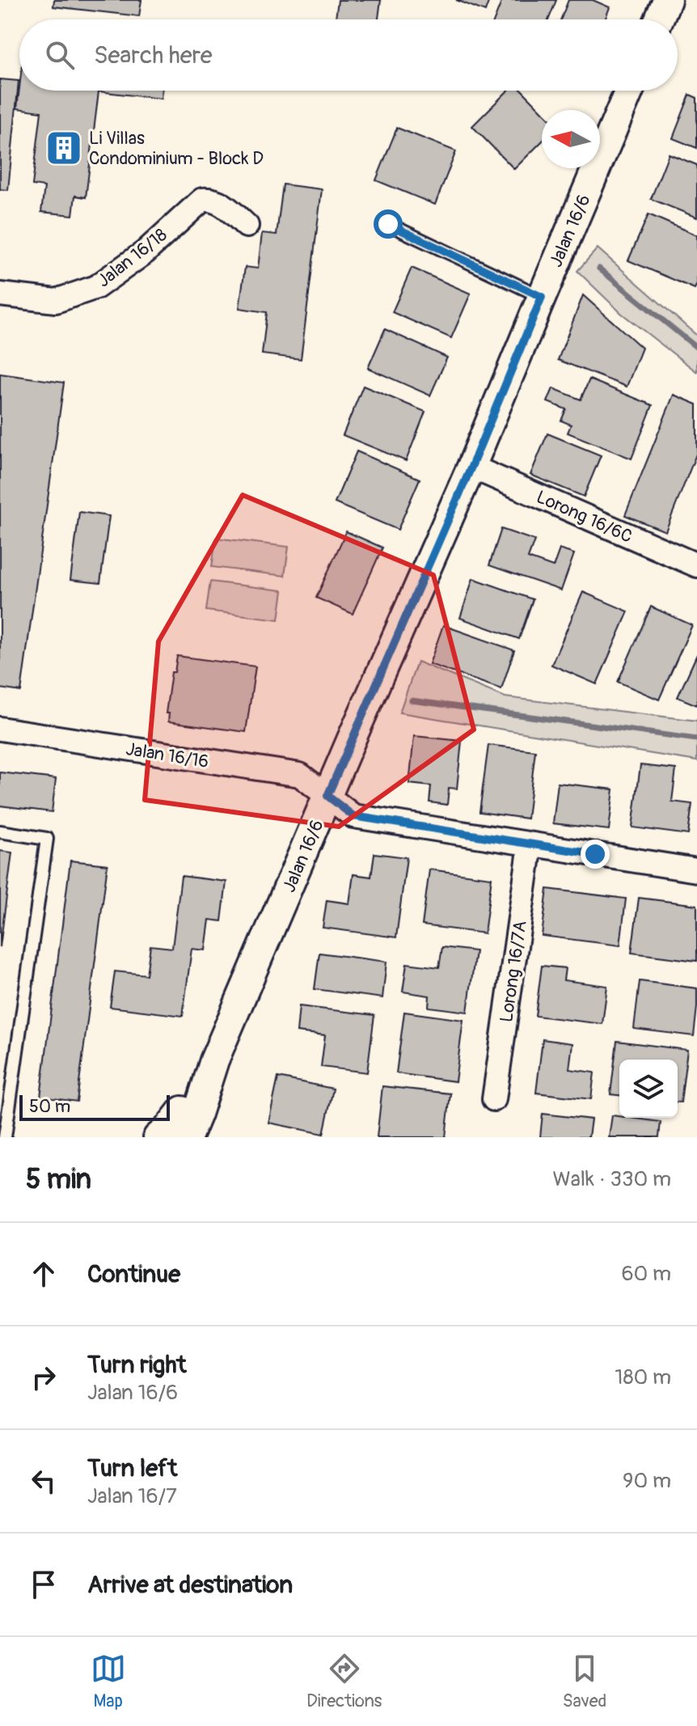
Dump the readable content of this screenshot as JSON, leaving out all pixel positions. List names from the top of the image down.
{
  "streets": {
    "street": [
      "Jalan 16/6",
      "Jalan 16/18",
      "Lorong 16/6C",
      "Jalan 16/16",
      "Lorong 16/7A"
    ]
  },
  "crossings": [
    ["Jalan 16/6", "Lorong 16/6C"],
    ["Jalan 16/6", "Jalan 16/16"],
    ["Jalan 16/16", "Lorong 16/7A"]
  ],
  "places": {
    "building": ["Li Villas Condominium - Block D"]
  },
  "scale_bar": "50 m",
  "north": "left",
  "page": {
    "search": "Search here",
    "scale": "50 m",
    "heading": ["5 min", "Walk · 330 m"],
    "list": [
      ["Continue", "60 m"],
      ["Turn right", "Jalan 16/6", "180 m"],
      ["Turn left", "Jalan 16/7", "90 m"],
      "Arrive at destination"
    ],
    "nav": ["Map", "Directions", "Saved"]
  }
}
